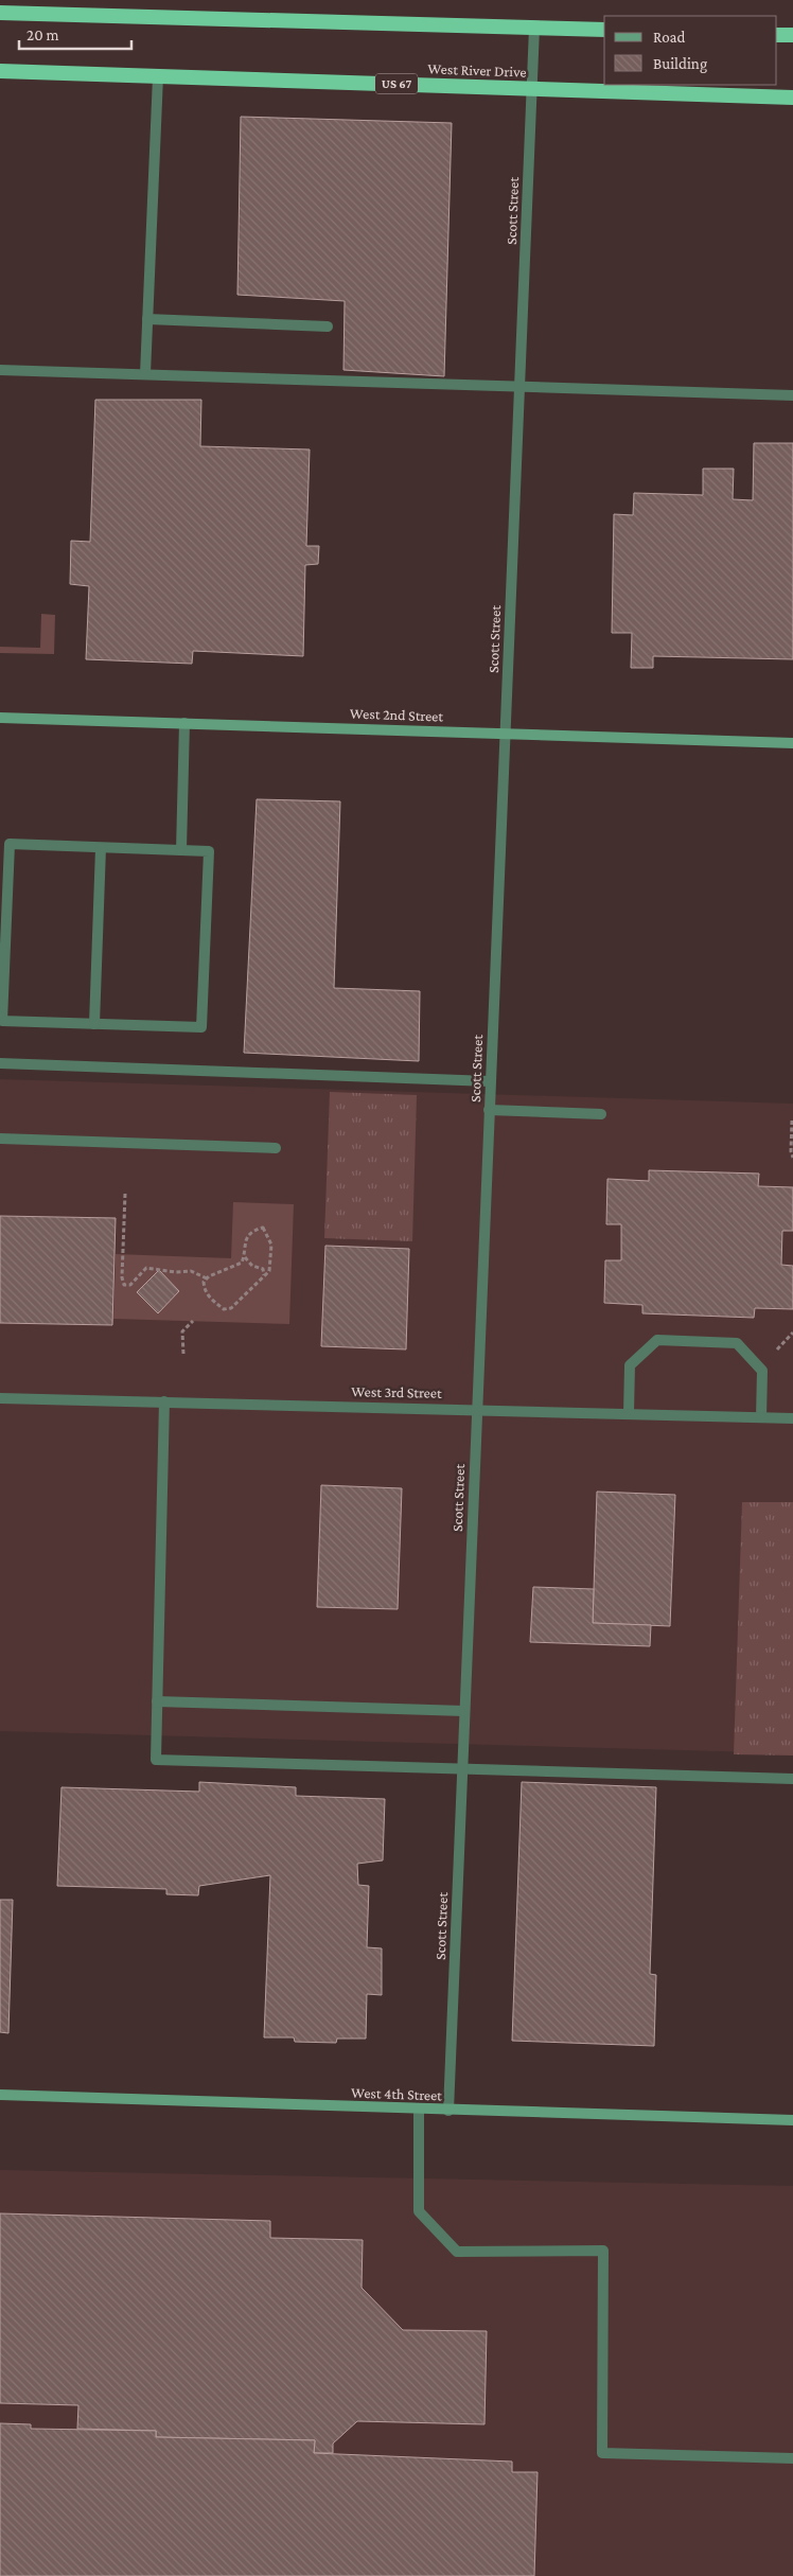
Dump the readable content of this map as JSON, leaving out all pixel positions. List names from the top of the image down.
{
  "streets": {
    "highway": ["West River Drive", "US 67"],
    "main road": ["West 2nd Street", "West 4th Street"],
    "street": ["Scott Street", "West 3rd Street"]
  },
  "crossings": [
    ["West River Drive", "Scott Street"],
    ["Scott Street", "West 2nd Street"],
    ["Scott Street", "West 3rd Street"],
    ["Scott Street", "West 4th Street"]
  ],
  "legend": ["Road", "Building"],
  "scale_bar": "20 m"
}
